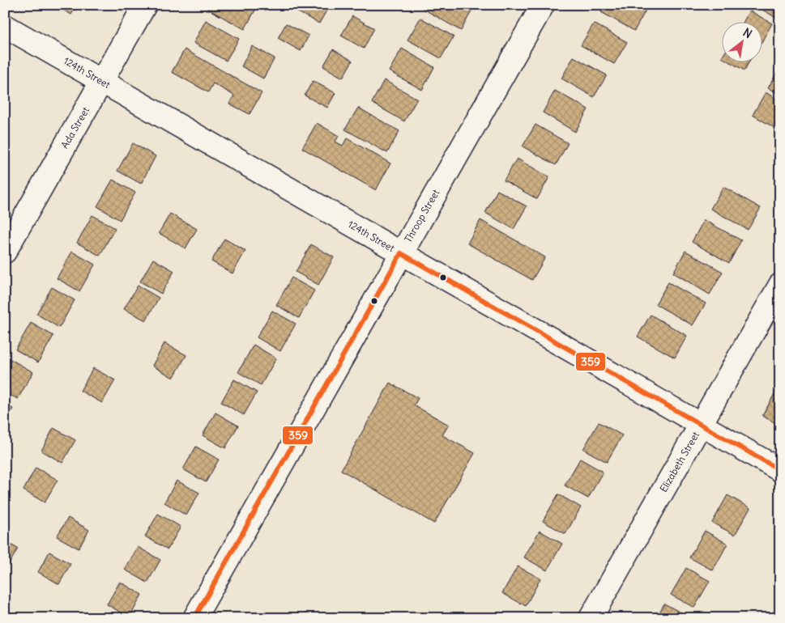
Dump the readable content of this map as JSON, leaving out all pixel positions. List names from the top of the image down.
{
  "streets": {
    "street": [
      "124th Street",
      "Ada Street",
      "Throop Street",
      "Elizabeth Street"
    ]
  },
  "crossings": [
    ["124th Street", "Ada Street"],
    ["124th Street", "Throop Street"],
    ["124th Street", "Elizabeth Street"]
  ],
  "lines": ["transit line 359"],
  "north": "top right"
}
